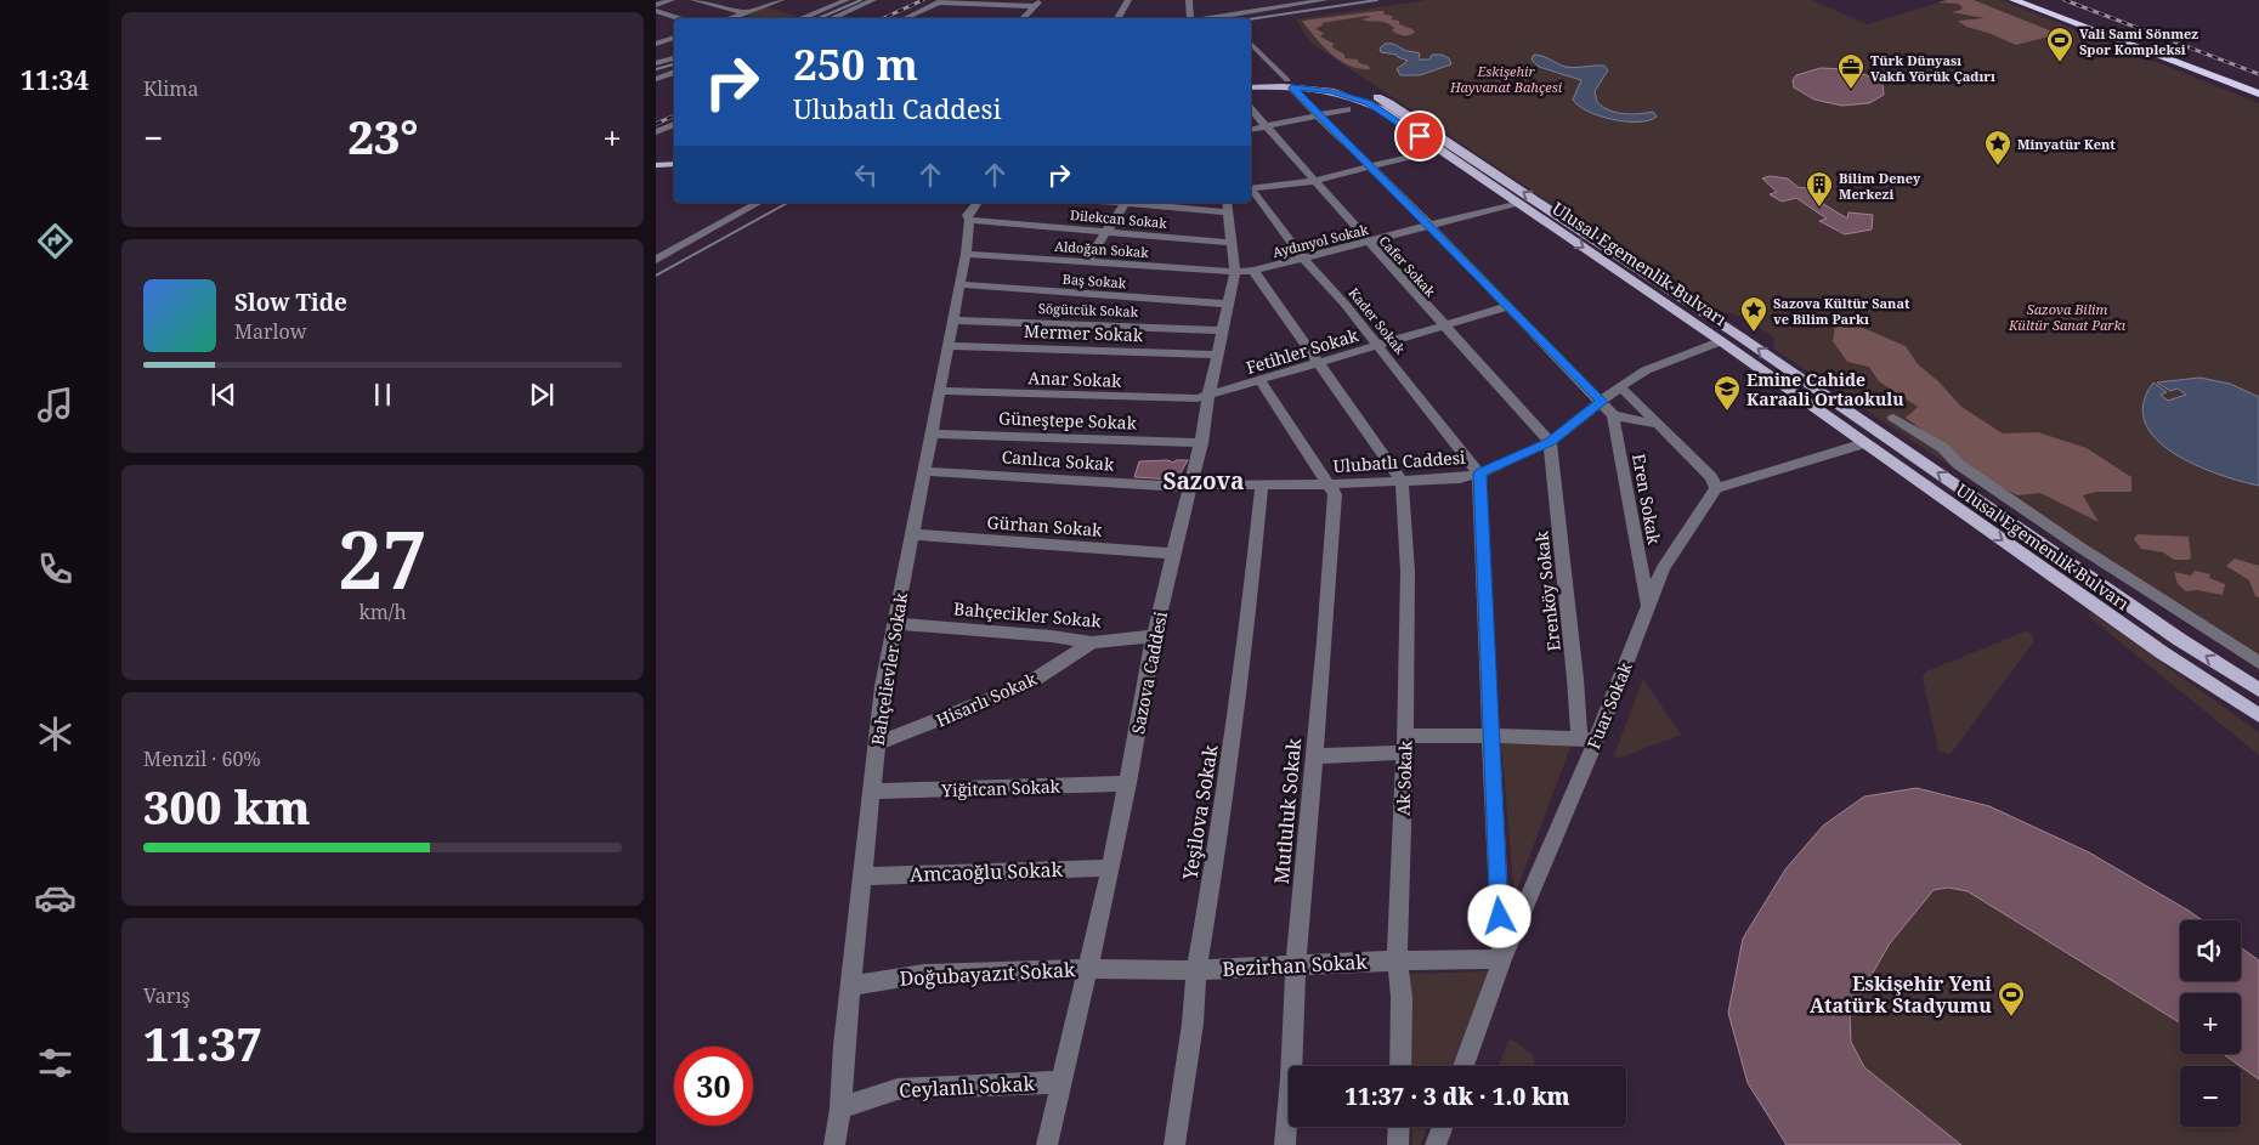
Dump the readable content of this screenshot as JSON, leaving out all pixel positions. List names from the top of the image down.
{
  "streets": {
    "main road": ["Ulusal Egemenlik Bulvarı"],
    "street": [
      "Dilekcan Sokak",
      "Aydınyol Sokak",
      "Aldoğan Sokak",
      "Cafer Sokak",
      "Baş Sokak",
      "Sögütcük Sokak",
      "Kader Sokak",
      "Mermer Sokak",
      "Fetihler Sokak",
      "Anar Sokak",
      "Güneştepe Sokak",
      "Canlıca Sokak",
      "Ulubatlı Caddesi",
      "Eren Sokak",
      "Gürhan Sokak",
      "Erenköy Sokak",
      "Bahçecikler Sokak",
      "Bahçelievler Sokak",
      "Sazova Caddesi",
      "Hisarlı Sokak",
      "Fuar Sokak",
      "Ak Sokak",
      "Yiğitcan Sokak",
      "Mutluluk Sokak",
      "Yeşilova Sokak",
      "Amcaoğlu Sokak",
      "Bezirhan Sokak",
      "Doğubayazıt Sokak",
      "Ceylanlı Sokak"
    ]
  },
  "crossings": [
    ["Dilekcan Sokak", "Bahçelievler Sokak"],
    ["Dilekcan Sokak", "Sazova Caddesi"],
    ["Aydınyol Sokak", "Aldoğan Sokak"],
    ["Aydınyol Sokak", "Ulusal Egemenlik Bulvarı"],
    ["Aydınyol Sokak", "Cafer Sokak"],
    ["Aydınyol Sokak", "Kader Sokak"],
    ["Aydınyol Sokak", "Eren Sokak"],
    ["Aydınyol Sokak", "Sazova Caddesi"],
    ["Aldoğan Sokak", "Bahçelievler Sokak"],
    ["Aldoğan Sokak", "Sazova Caddesi"],
    ["Ulusal Egemenlik Bulvarı", "Ulubatlı Caddesi"],
    ["Ulusal Egemenlik Bulvarı", "Eren Sokak"],
    ["Cafer Sokak", "Fetihler Sokak"],
    ["Cafer Sokak", "Ulubatlı Caddesi"],
    ["Cafer Sokak", "Erenköy Sokak"],
    ["Baş Sokak", "Bahçelievler Sokak"],
    ["Baş Sokak", "Sazova Caddesi"],
    ["Sögütcük Sokak", "Bahçelievler Sokak"],
    ["Sögütcük Sokak", "Sazova Caddesi"],
    ["Kader Sokak", "Fetihler Sokak"],
    ["Kader Sokak", "Ulubatlı Caddesi"],
    ["Mermer Sokak", "Bahçelievler Sokak"],
    ["Mermer Sokak", "Sazova Caddesi"],
    ["Fetihler Sokak", "Anar Sokak"],
    ["Fetihler Sokak", "Eren Sokak"],
    ["Fetihler Sokak", "Sazova Caddesi"],
    ["Anar Sokak", "Bahçelievler Sokak"],
    ["Anar Sokak", "Sazova Caddesi"],
    ["Güneştepe Sokak", "Bahçelievler Sokak"],
    ["Güneştepe Sokak", "Sazova Caddesi"],
    ["Canlıca Sokak", "Ulubatlı Caddesi"],
    ["Canlıca Sokak", "Bahçelievler Sokak"],
    ["Canlıca Sokak", "Sazova Caddesi"],
    ["Ulubatlı Caddesi", "Eren Sokak"],
    ["Ulubatlı Caddesi", "Erenköy Sokak"],
    ["Ulubatlı Caddesi", "Sazova Caddesi"],
    ["Ulubatlı Caddesi", "Ak Sokak"],
    ["Ulubatlı Caddesi", "Mutluluk Sokak"],
    ["Ulubatlı Caddesi", "Yeşilova Sokak"],
    ["Eren Sokak", "Fuar Sokak"],
    ["Gürhan Sokak", "Bahçelievler Sokak"],
    ["Gürhan Sokak", "Sazova Caddesi"],
    ["Erenköy Sokak", "Fuar Sokak"],
    ["Bahçecikler Sokak", "Bahçelievler Sokak"],
    ["Bahçecikler Sokak", "Sazova Caddesi"],
    ["Bahçecikler Sokak", "Hisarlı Sokak"],
    ["Bahçelievler Sokak", "Hisarlı Sokak"],
    ["Bahçelievler Sokak", "Yiğitcan Sokak"],
    ["Bahçelievler Sokak", "Amcaoğlu Sokak"],
    ["Bahçelievler Sokak", "Doğubayazıt Sokak"],
    ["Bahçelievler Sokak", "Ceylanlı Sokak"],
    ["Sazova Caddesi", "Yiğitcan Sokak"],
    ["Sazova Caddesi", "Amcaoğlu Sokak"],
    ["Sazova Caddesi", "Bezirhan Sokak"],
    ["Sazova Caddesi", "Doğubayazıt Sokak"],
    ["Sazova Caddesi", "Ceylanlı Sokak"],
    ["Fuar Sokak", "Bezirhan Sokak"],
    ["Ak Sokak", "Bezirhan Sokak"],
    ["Mutluluk Sokak", "Bezirhan Sokak"],
    ["Yeşilova Sokak", "Bezirhan Sokak"],
    ["Bezirhan Sokak", "Doğubayazıt Sokak"]
  ],
  "districts": ["Sazova"],
  "parks": ["Eskişehir Hayvanat Bahçesi", "Sazova Bilim Kültür Sanat Parkı"],
  "places": {
    "sports": ["Vali Sami Sönmez Spor Kompleksi", "Eskişehir Yeni Atatürk Stadyumu"],
    "office": ["Türk Dünyası Vakfı Yörük Çadırı"],
    "place": ["Minyatür Kent", "Sazova Kültür Sanat ve Bilim Parkı"],
    "building": ["Bilim Deney Merkezi"],
    "school or university": ["Emine Cahide Karaali Ortaokulu"]
  },
  "page": {
    "tabs": "11:34",
    "tile": [
      "Klima",
      ["27", "km/h"],
      ["Menzil · 60%", "300 km"],
      ["Varış", "11:37"]
    ],
    "turn": ["250 m", "Ulubatlı Caddesi"],
    "heat": ["−", "23°", "+"],
    "song": ["Slow Tide", "Marlow"],
    "map_buttons": ["+", "−"],
    "limit": "30",
    "trip": "11:37 · 3 dk · 1.0 km"
  }
}
